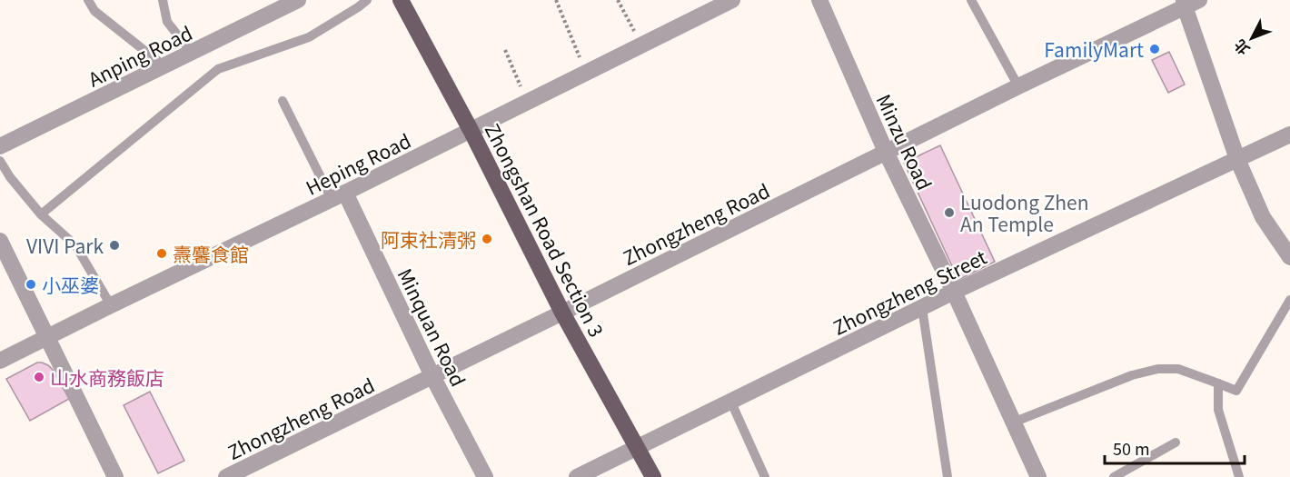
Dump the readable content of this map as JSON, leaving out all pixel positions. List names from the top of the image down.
{
  "streets": {
    "main road": ["Zhongshan Road Section 3"],
    "street": [
      "Anping Road",
      "Minzu Road",
      "Heping Road",
      "Zhongzheng Road",
      "Zhongzheng Street",
      "Minquan Road"
    ]
  },
  "crossings": [
    ["Minzu Road", "Zhongzheng Road"],
    ["Minzu Road", "Zhongzheng Street"],
    ["Heping Road", "Zhongshan Road Section 3"],
    ["Heping Road", "Minquan Road"],
    ["Zhongzheng Road", "Zhongshan Road Section 3"],
    ["Zhongzheng Road", "Minquan Road"],
    ["Zhongshan Road Section 3", "Zhongzheng Street"]
  ],
  "places": [
    "FamilyMart",
    "Luodong Zhen An Temple",
    "阿束社清粥",
    "VIVI Park",
    "燾麘食館",
    "小巫婆",
    "山水商務飯店"
  ],
  "scale_bar": "50 m",
  "north": "bottom left"
}
